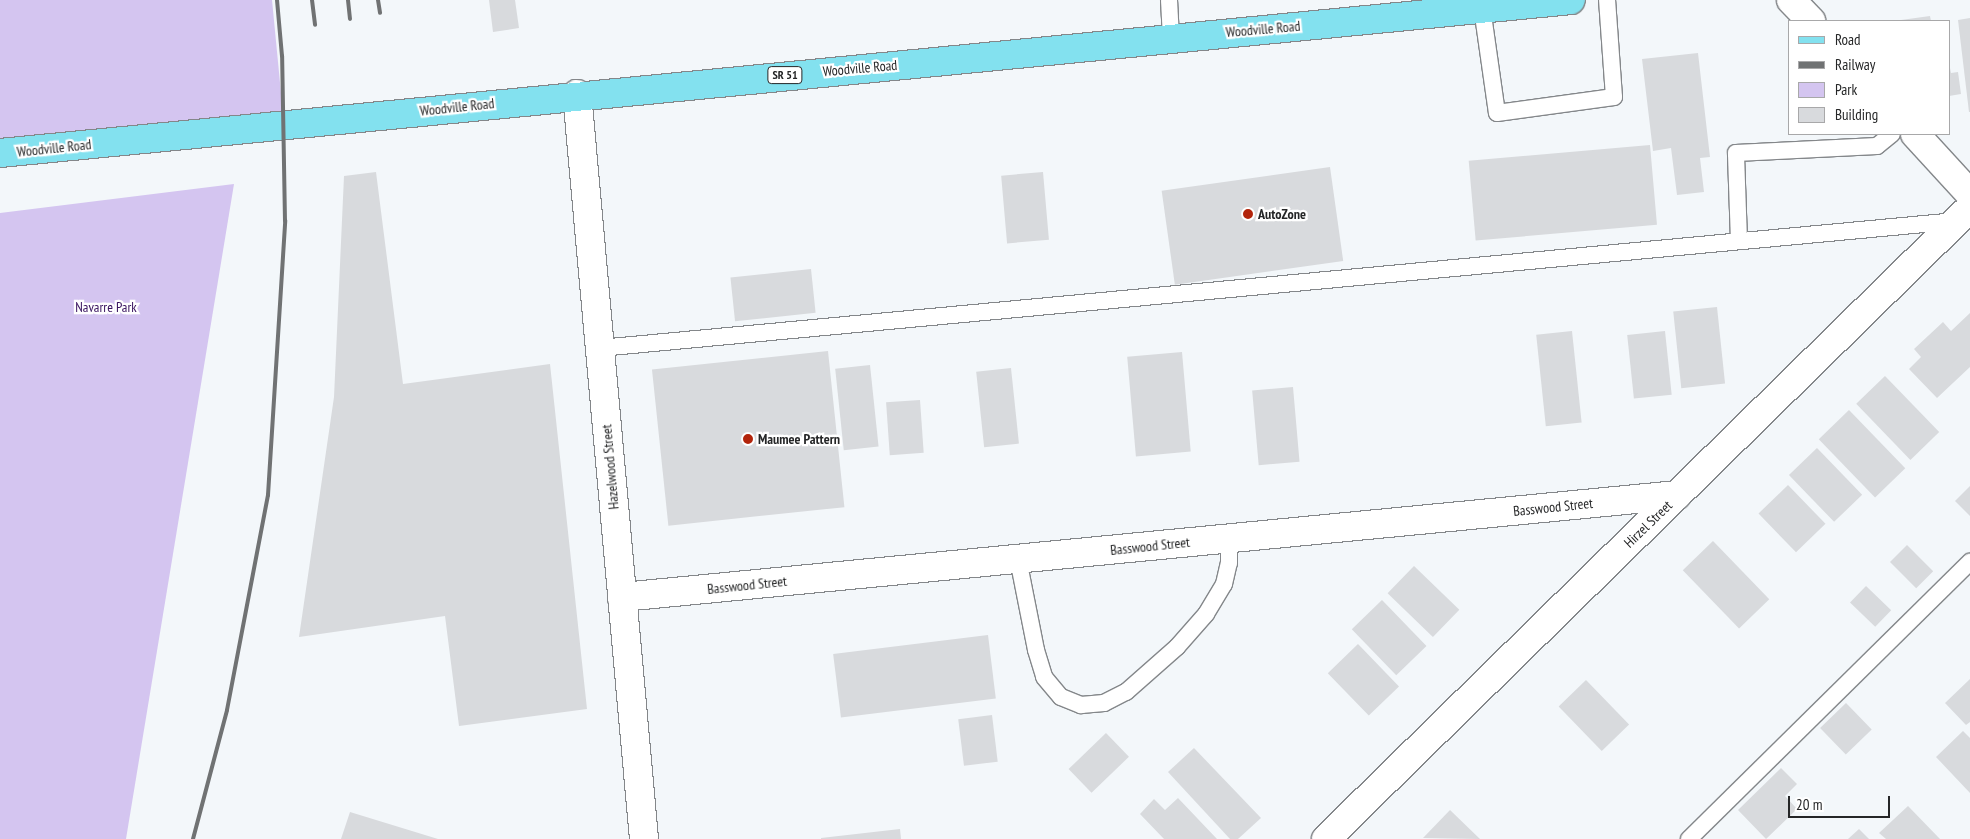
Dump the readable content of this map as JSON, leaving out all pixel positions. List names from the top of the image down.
{
  "streets": {
    "main road": ["Woodville Road", "SR 51"],
    "street": ["Hazelwood Street", "Basswood Street", "Hirzel Street"]
  },
  "crossings": [
    ["Woodville Road", "Hazelwood Street"],
    ["Hazelwood Street", "Basswood Street"],
    ["Basswood Street", "Hirzel Street"]
  ],
  "parks": ["Navarre Park"],
  "places": ["AutoZone", "Maumee Pattern"],
  "legend": [
    "Road",
    "Railway",
    "Park",
    "Building"
  ],
  "scale_bar": "20 m"
}
